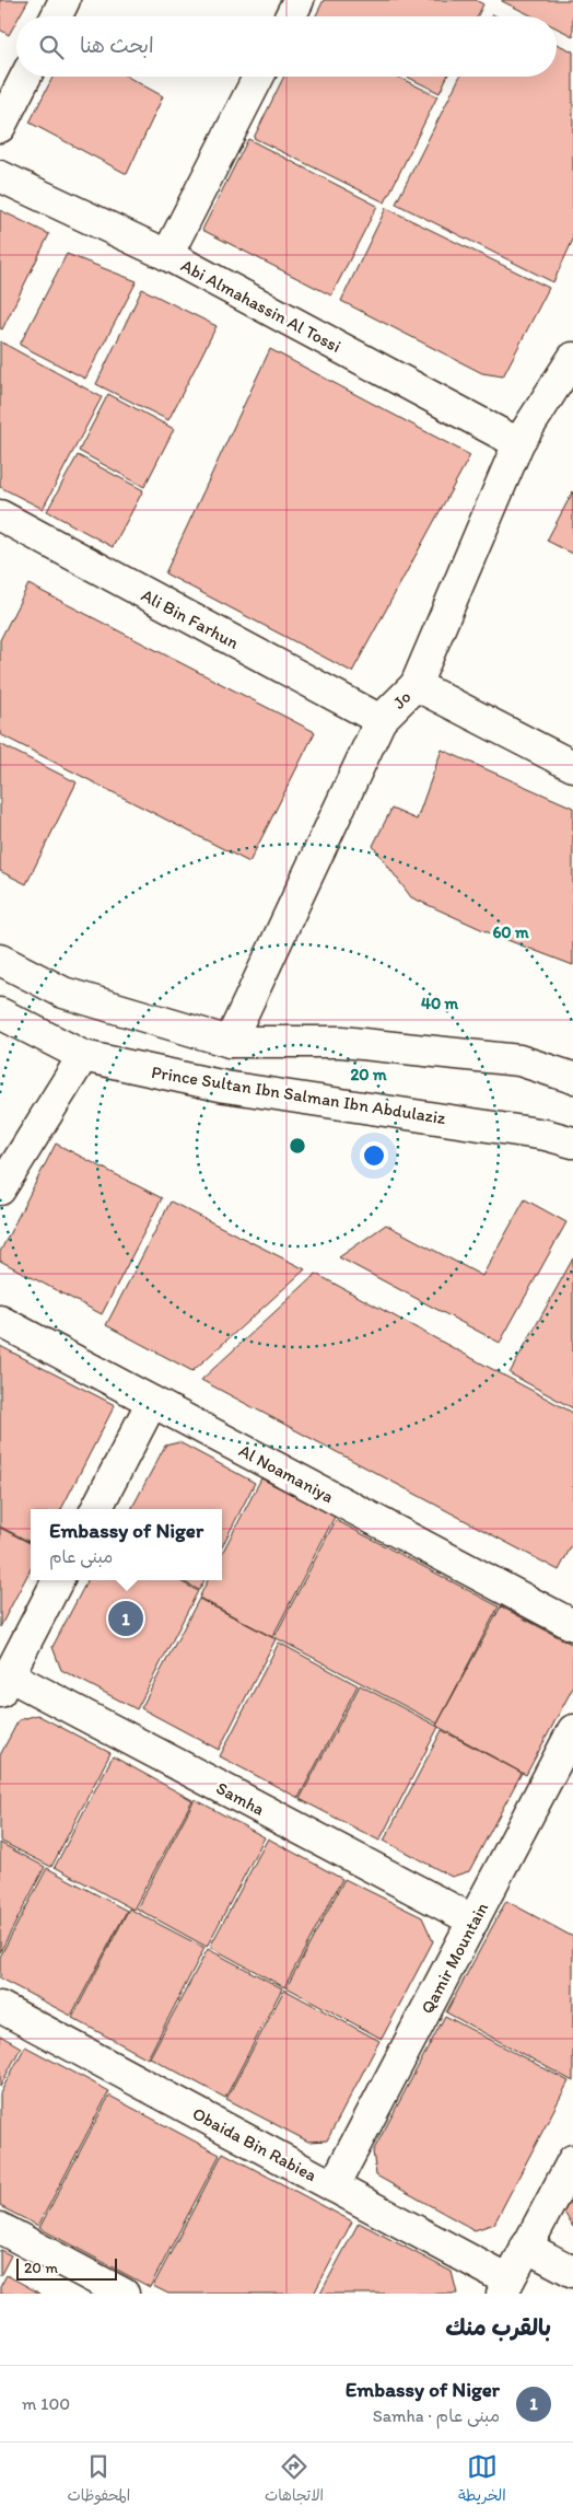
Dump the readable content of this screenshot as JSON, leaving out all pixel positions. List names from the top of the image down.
{
  "streets": {
    "street": [
      "Abi Almahassin Al Tossi",
      "Ali Bin Farhun",
      "Jo",
      "Prince Sultan Ibn Salman Ibn Abdulaziz",
      "Al Noamaniya",
      "Samha",
      "Qamir Mountain",
      "Obaida Bin Rabiea"
    ]
  },
  "crossings": [
    ["Abi Almahassin Al Tossi", "Jo"],
    ["Ali Bin Farhun", "Jo"],
    ["Samha", "Qamir Mountain"],
    ["Qamir Mountain", "Obaida Bin Rabiea"]
  ],
  "scale_bar": "20 m",
  "page": {
    "search": "ابحث هنا",
    "popup": ["Embassy of Niger", "مبنى عام"],
    "pins": "1",
    "scale": "20 m",
    "heading": "بالقرب منك",
    "list": [
      {
        "mark": "1",
        "name": "Embassy of Niger",
        "note": "مبنى عام · Samha",
        "value": "100 m"
      }
    ],
    "nav": ["الخريطة", "الاتجاهات", "المحفوظات"]
  },
  "rings": ["60 m", "40 m", "20 m"]
}
